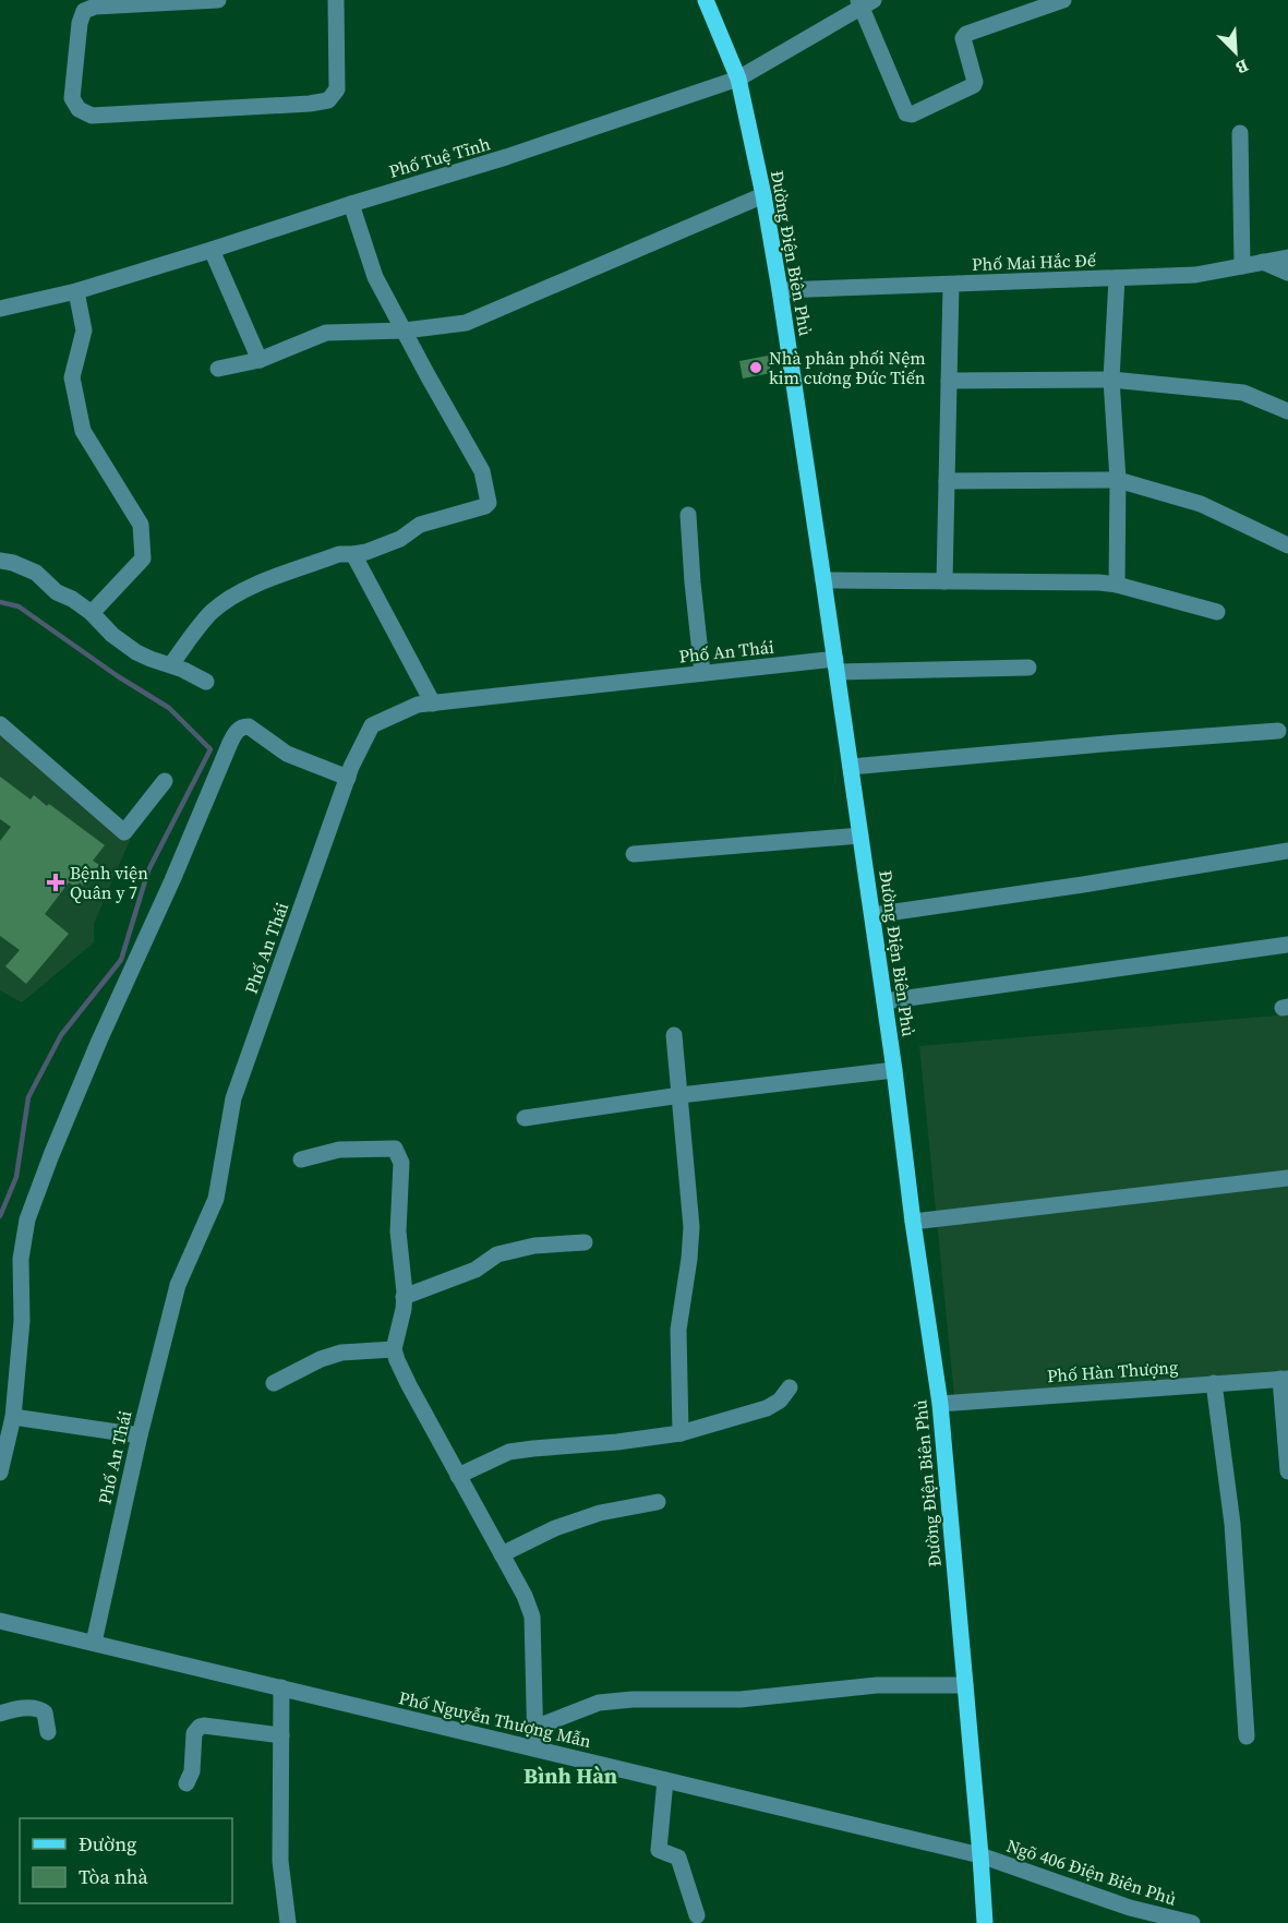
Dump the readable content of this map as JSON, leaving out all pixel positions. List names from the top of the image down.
{
  "streets": {
    "main road": ["Đường Điện Biên Phủ"],
    "street": [
      "Phố Tuệ Tĩnh",
      "Phố Mai Hắc Đế",
      "Phố An Thái",
      "Phố Hàn Thượng",
      "Phố Nguyễn Thượng Mẫn",
      "Ngõ 406 Điện Biên Phủ"
    ]
  },
  "crossings": [
    ["Phố Tuệ Tĩnh", "Đường Điện Biên Phủ"],
    ["Đường Điện Biên Phủ", "Phố Mai Hắc Đế"],
    ["Đường Điện Biên Phủ", "Phố An Thái"],
    ["Đường Điện Biên Phủ", "Phố Hàn Thượng"],
    ["Đường Điện Biên Phủ", "Phố Nguyễn Thượng Mẫn"],
    ["Đường Điện Biên Phủ", "Ngõ 406 Điện Biên Phủ"],
    ["Phố An Thái", "Phố Nguyễn Thượng Mẫn"],
    ["Phố Nguyễn Thượng Mẫn", "Ngõ 406 Điện Biên Phủ"]
  ],
  "districts": ["Bình Hàn"],
  "places": {
    "other": ["Nhà phân phối Nệm kim cương Đức Tiến"],
    "health": ["Bệnh viện Quân y 7"]
  },
  "legend": ["Đường", "Tòa nhà"],
  "north": "bottom right"
}
